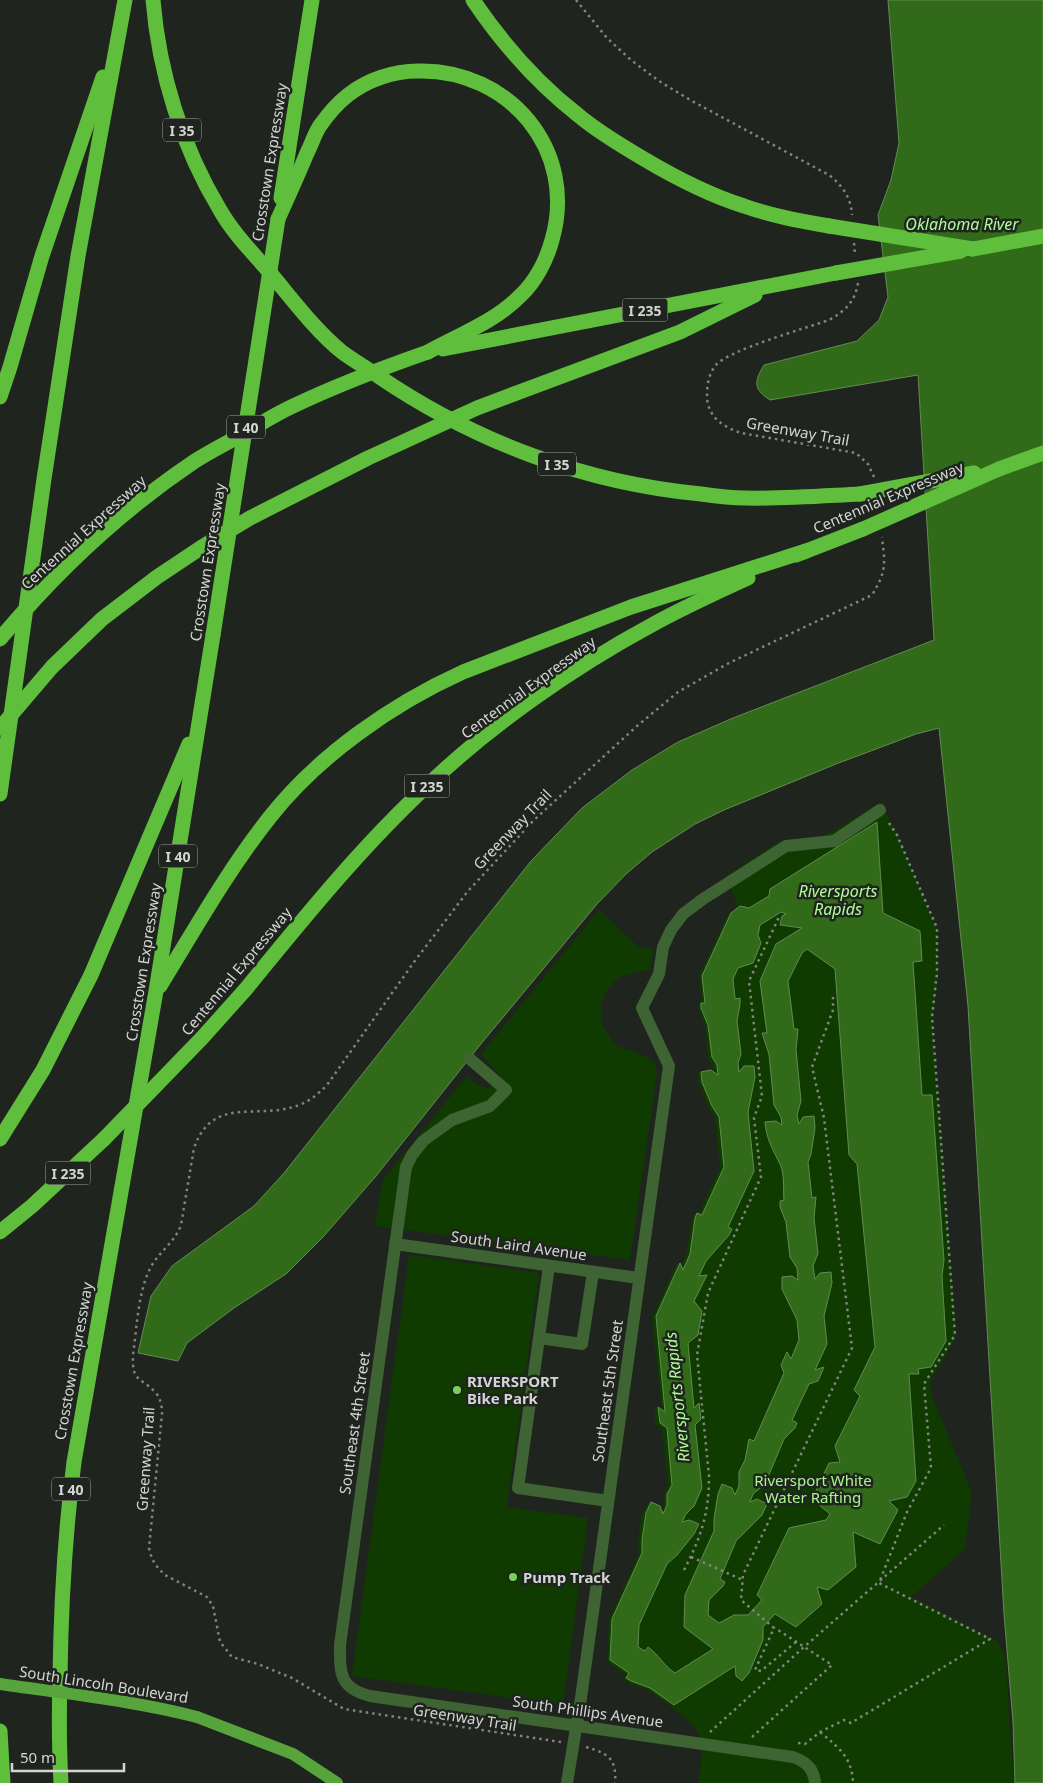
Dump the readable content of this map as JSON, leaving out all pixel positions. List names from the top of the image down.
{
  "streets": {
    "highway": [
      "I 35",
      "Crosstown Expressway",
      "I 235",
      "I 40",
      "Centennial Expressway"
    ],
    "main road": ["South Lincoln Boulevard"],
    "street": [
      "South Laird Avenue",
      "Southeast 5th Street",
      "Southeast 4th Street",
      "South Phillips Avenue"
    ],
    "path": ["Greenway Trail"]
  },
  "crossings": [
    ["I 35", "Centennial Expressway"],
    ["South Laird Avenue", "Southeast 5th Street"],
    ["South Laird Avenue", "Southeast 4th Street"],
    ["Southeast 5th Street", "South Phillips Avenue"],
    ["Southeast 4th Street", "South Phillips Avenue"]
  ],
  "water": ["Oklahoma River", "Riversports Rapids"],
  "parks": ["Riversport White Water Rafting"],
  "places": ["RIVERSPORT Bike Park", "Pump Track"],
  "scale_bar": "50 m"
}
